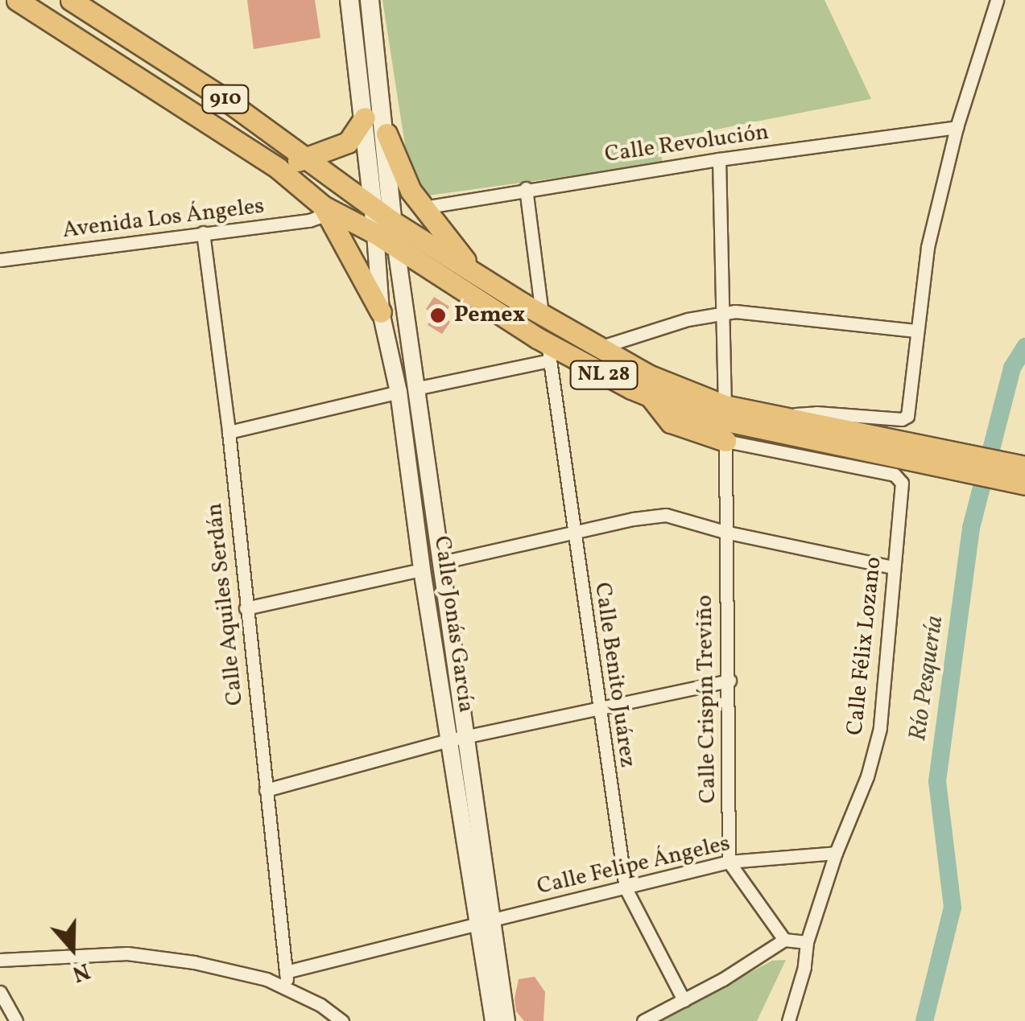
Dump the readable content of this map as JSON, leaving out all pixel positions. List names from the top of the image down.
{
  "streets": {
    "main road": ["910", "NL 28"],
    "street": [
      "Calle Revolución",
      "Avenida Los Ángeles",
      "Calle Aquiles Serdán",
      "Calle Jonás García",
      "Calle Félix Lozano",
      "Calle Benito Juárez",
      "Calle Crispín Treviño",
      "Calle Felipe Ángeles"
    ]
  },
  "crossings": [
    ["910", "Avenida Los Ángeles"],
    ["910", "NL 28"],
    ["910", "Calle Jonás García"],
    ["Avenida Los Ángeles", "Calle Aquiles Serdán"],
    ["NL 28", "Calle Jonás García"],
    ["NL 28", "Calle Benito Juárez"],
    ["Calle Aquiles Serdán", "Calle Felipe Ángeles"],
    ["Calle Jonás García", "Calle Felipe Ángeles"],
    ["Calle Félix Lozano", "Calle Crispín Treviño"],
    ["Calle Félix Lozano", "Calle Felipe Ángeles"],
    ["Calle Benito Juárez", "Calle Felipe Ángeles"],
    ["Calle Crispín Treviño", "Calle Felipe Ángeles"]
  ],
  "water": ["Río Pesquería"],
  "places": ["Pemex"],
  "north": "bottom"
}
